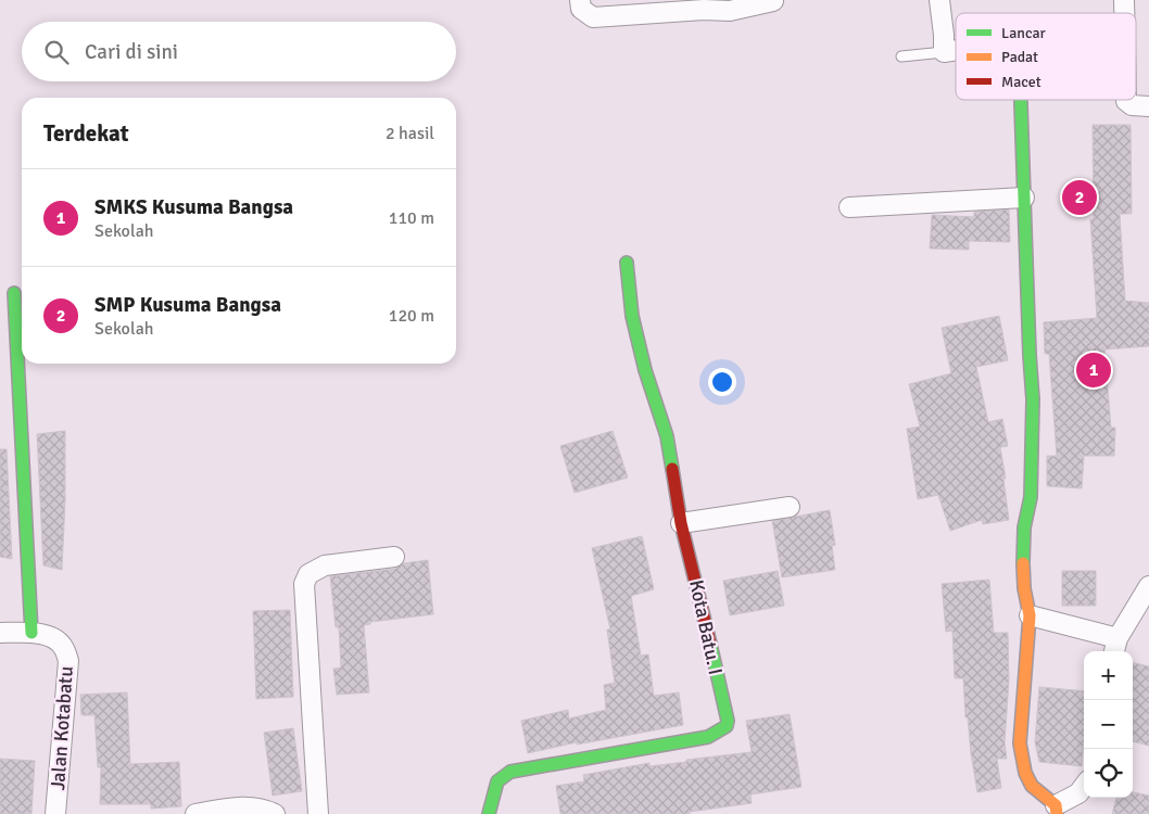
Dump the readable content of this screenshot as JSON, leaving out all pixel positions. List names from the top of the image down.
{
  "streets": {
    "street": ["Kota Batu. I", "Jalan Kotabatu"]
  },
  "legend": ["Lancar", "Padat", "Macet"],
  "page": {
    "search": "Cari di sini",
    "heading": ["Terdekat", "2 hasil"],
    "list": [
      {
        "mark": "1",
        "name": "SMKS Kusuma Bangsa",
        "note": "Sekolah",
        "value": "110 m"
      },
      {
        "mark": "2",
        "name": "SMP Kusuma Bangsa",
        "note": "Sekolah",
        "value": "120 m"
      }
    ],
    "pins": ["2", "1"],
    "map_buttons": ["+", "−"]
  }
}
